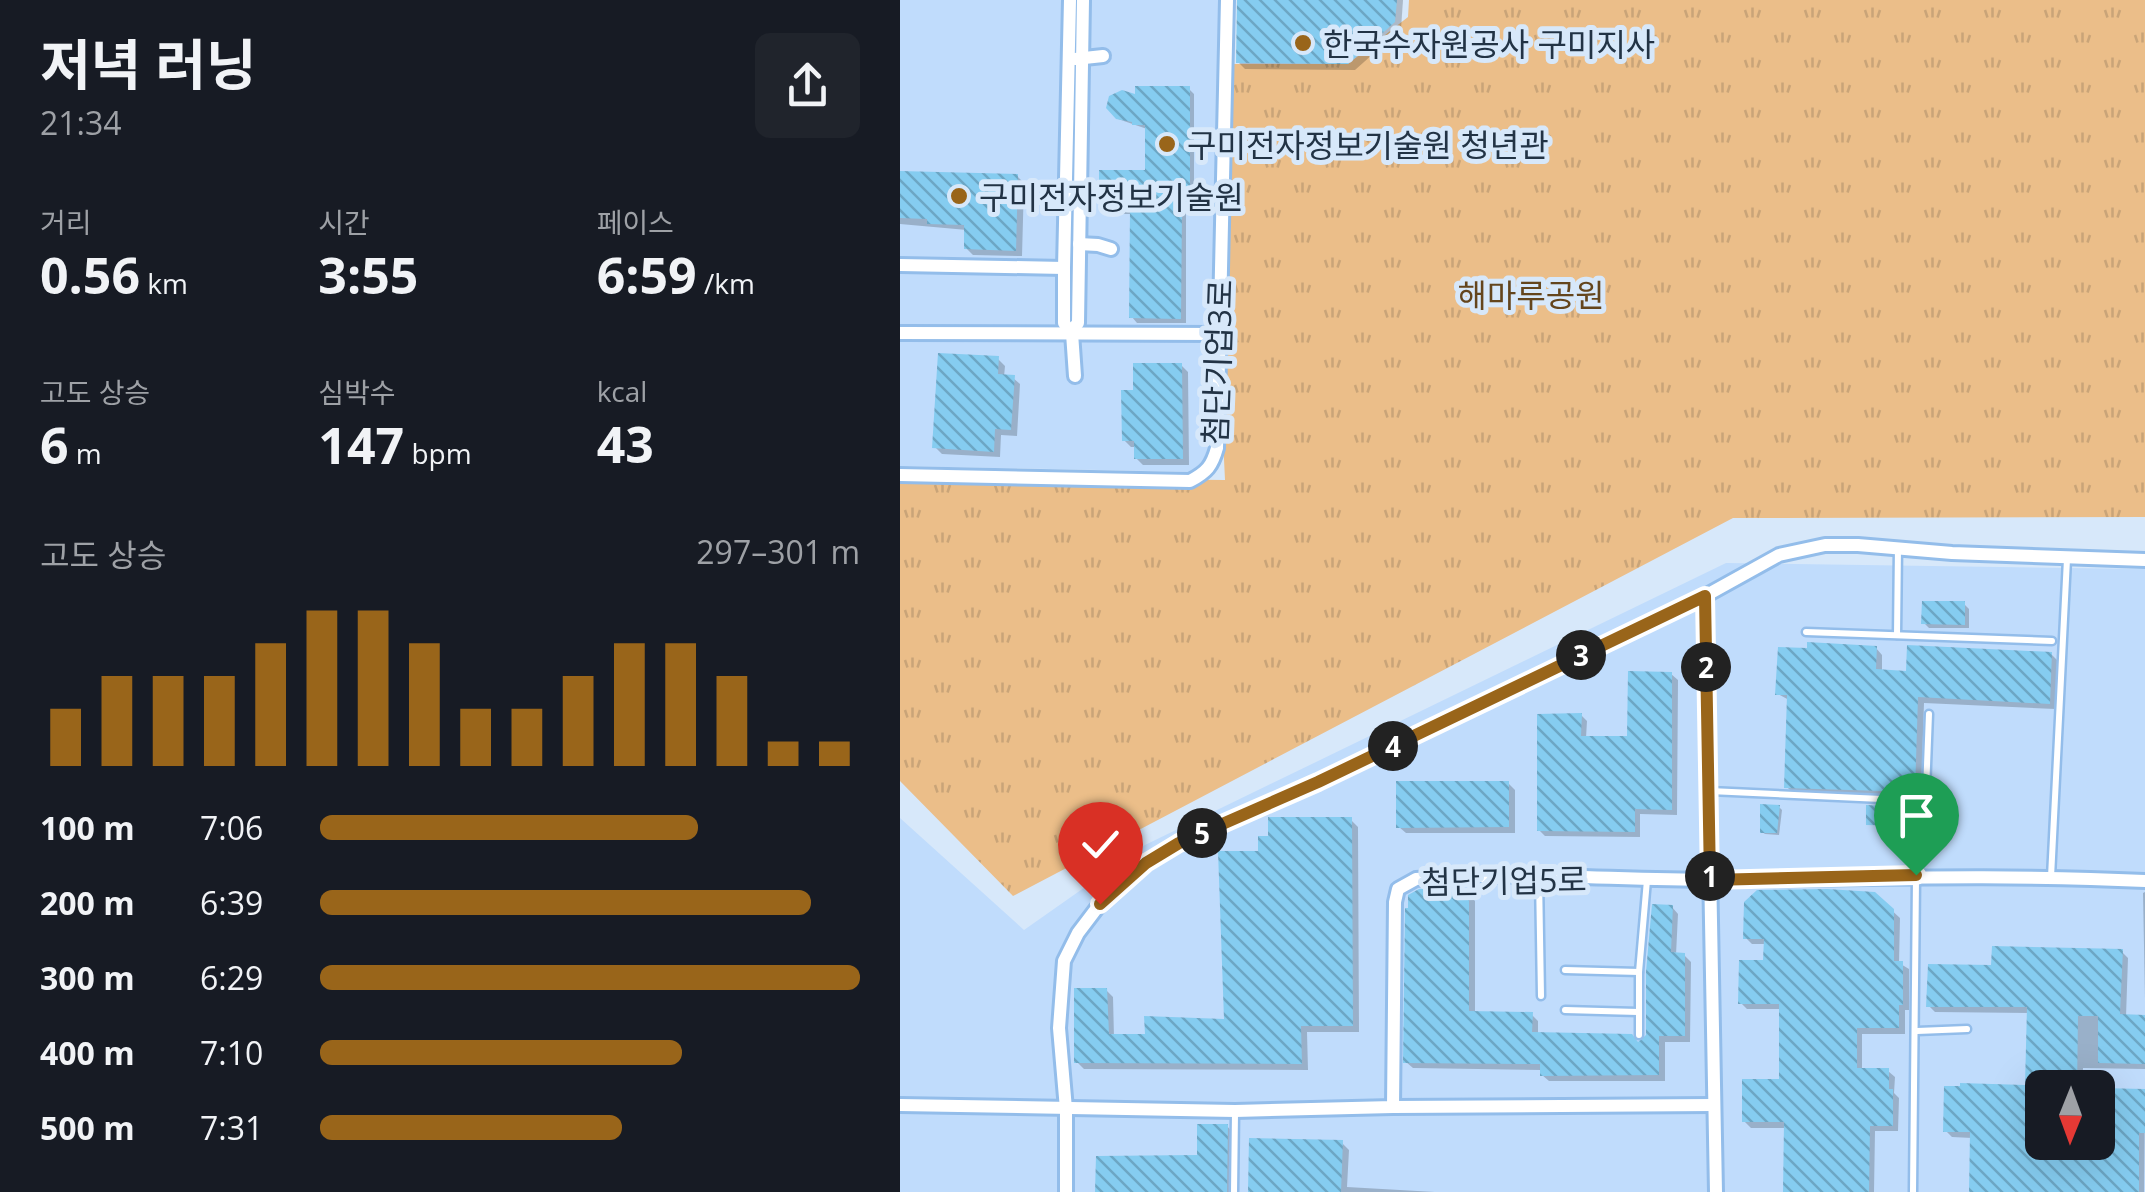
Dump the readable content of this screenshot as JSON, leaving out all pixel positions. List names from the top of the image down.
{
  "streets": {
    "street": ["첨단기업3로", "첨단기업5로"]
  },
  "parks": ["해마루공원"],
  "places": ["한국수자원공사 구미지사", "구미전자정보기술원 청년관", "구미전자정보기술원"],
  "north": "bottom",
  "page": {
    "heading": ["저녁 러닝", "21:34"],
    "stats": [
      ["거리", "0.56 km"],
      ["시간", "3:55"],
      ["페이스", "6:59 /km"],
      ["고도 상승", "6 m"],
      ["심박수", "147 bpm"],
      ["kcal", "43"]
    ],
    "chart": ["고도 상승", "297–301 m"],
    "pins": [
      "3",
      "2",
      "4",
      "5",
      "1"
    ],
    "list": [
      {
        "name": "100 m",
        "note": "7:06"
      },
      {
        "name": "200 m",
        "note": "6:39"
      },
      {
        "name": "300 m",
        "note": "6:29"
      },
      {
        "name": "400 m",
        "note": "7:10"
      },
      {
        "name": "500 m",
        "note": "7:31"
      }
    ]
  }
}
